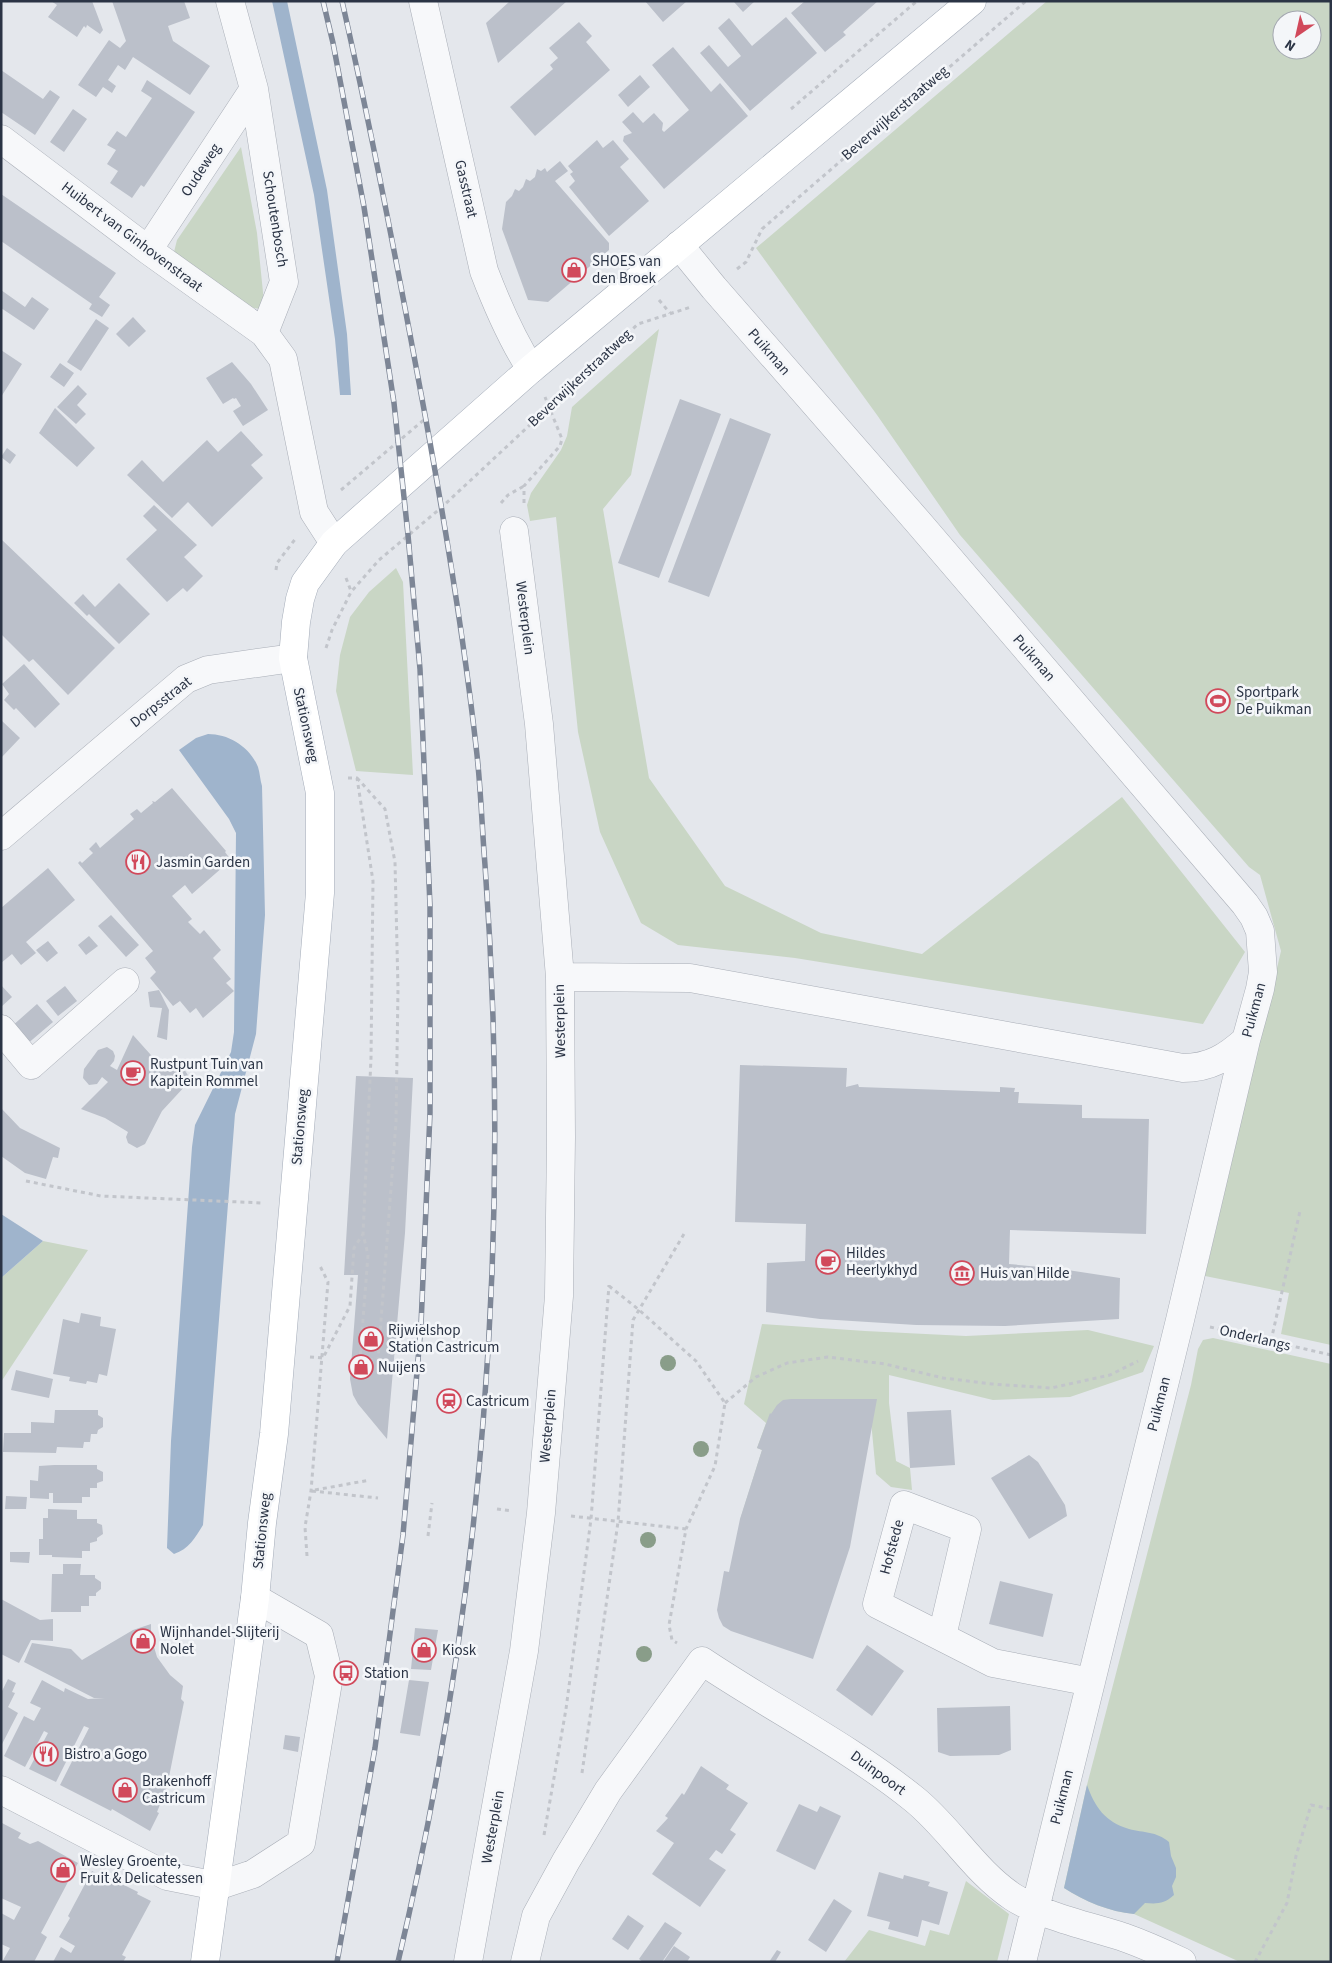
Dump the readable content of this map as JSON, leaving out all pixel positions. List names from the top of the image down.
{
  "streets": {
    "main road": ["Stationsweg"],
    "street": [
      "Oudeweg",
      "Gasstraat",
      "Schoutenbosch",
      "Huibert van Ginhovenstraat",
      "Puikman",
      "Westerplein",
      "Dorpsstraat",
      "Hofstede",
      "Duinpoort"
    ],
    "path": ["Beverwijkerstraatweg", "Onderlangs"]
  },
  "crossings": [
    ["Beverwijkerstraatweg", "Puikman"],
    ["Beverwijkerstraatweg", "Dorpsstraat"],
    ["Beverwijkerstraatweg", "Stationsweg"],
    ["Oudeweg", "Schoutenbosch"],
    ["Oudeweg", "Huibert van Ginhovenstraat"],
    ["Schoutenbosch", "Huibert van Ginhovenstraat"],
    ["Puikman", "Onderlangs"],
    ["Puikman", "Hofstede"],
    ["Puikman", "Duinpoort"],
    ["Dorpsstraat", "Stationsweg"]
  ],
  "places": {
    "shop": [
      "SHOES van den Broek",
      "Rijwielshop Station Castricum",
      "Nuijens",
      "Wijnhandel-Slijterij Nolet",
      "Kiosk",
      "Brakenhoff Castricum",
      "Wesley Groente, Fruit & Delicatessen"
    ],
    "sports": ["Sportpark De Puikman"],
    "restaurant": ["Jasmin Garden", "Bistro a Gogo"],
    "cafe": ["Rustpunt Tuin van Kapitein Rommel", "Hildes Heerlykhyd"],
    "museum": ["Huis van Hilde"],
    "station": ["Castricum"],
    "bus stop": ["Station"]
  },
  "north": "bottom left"
}
